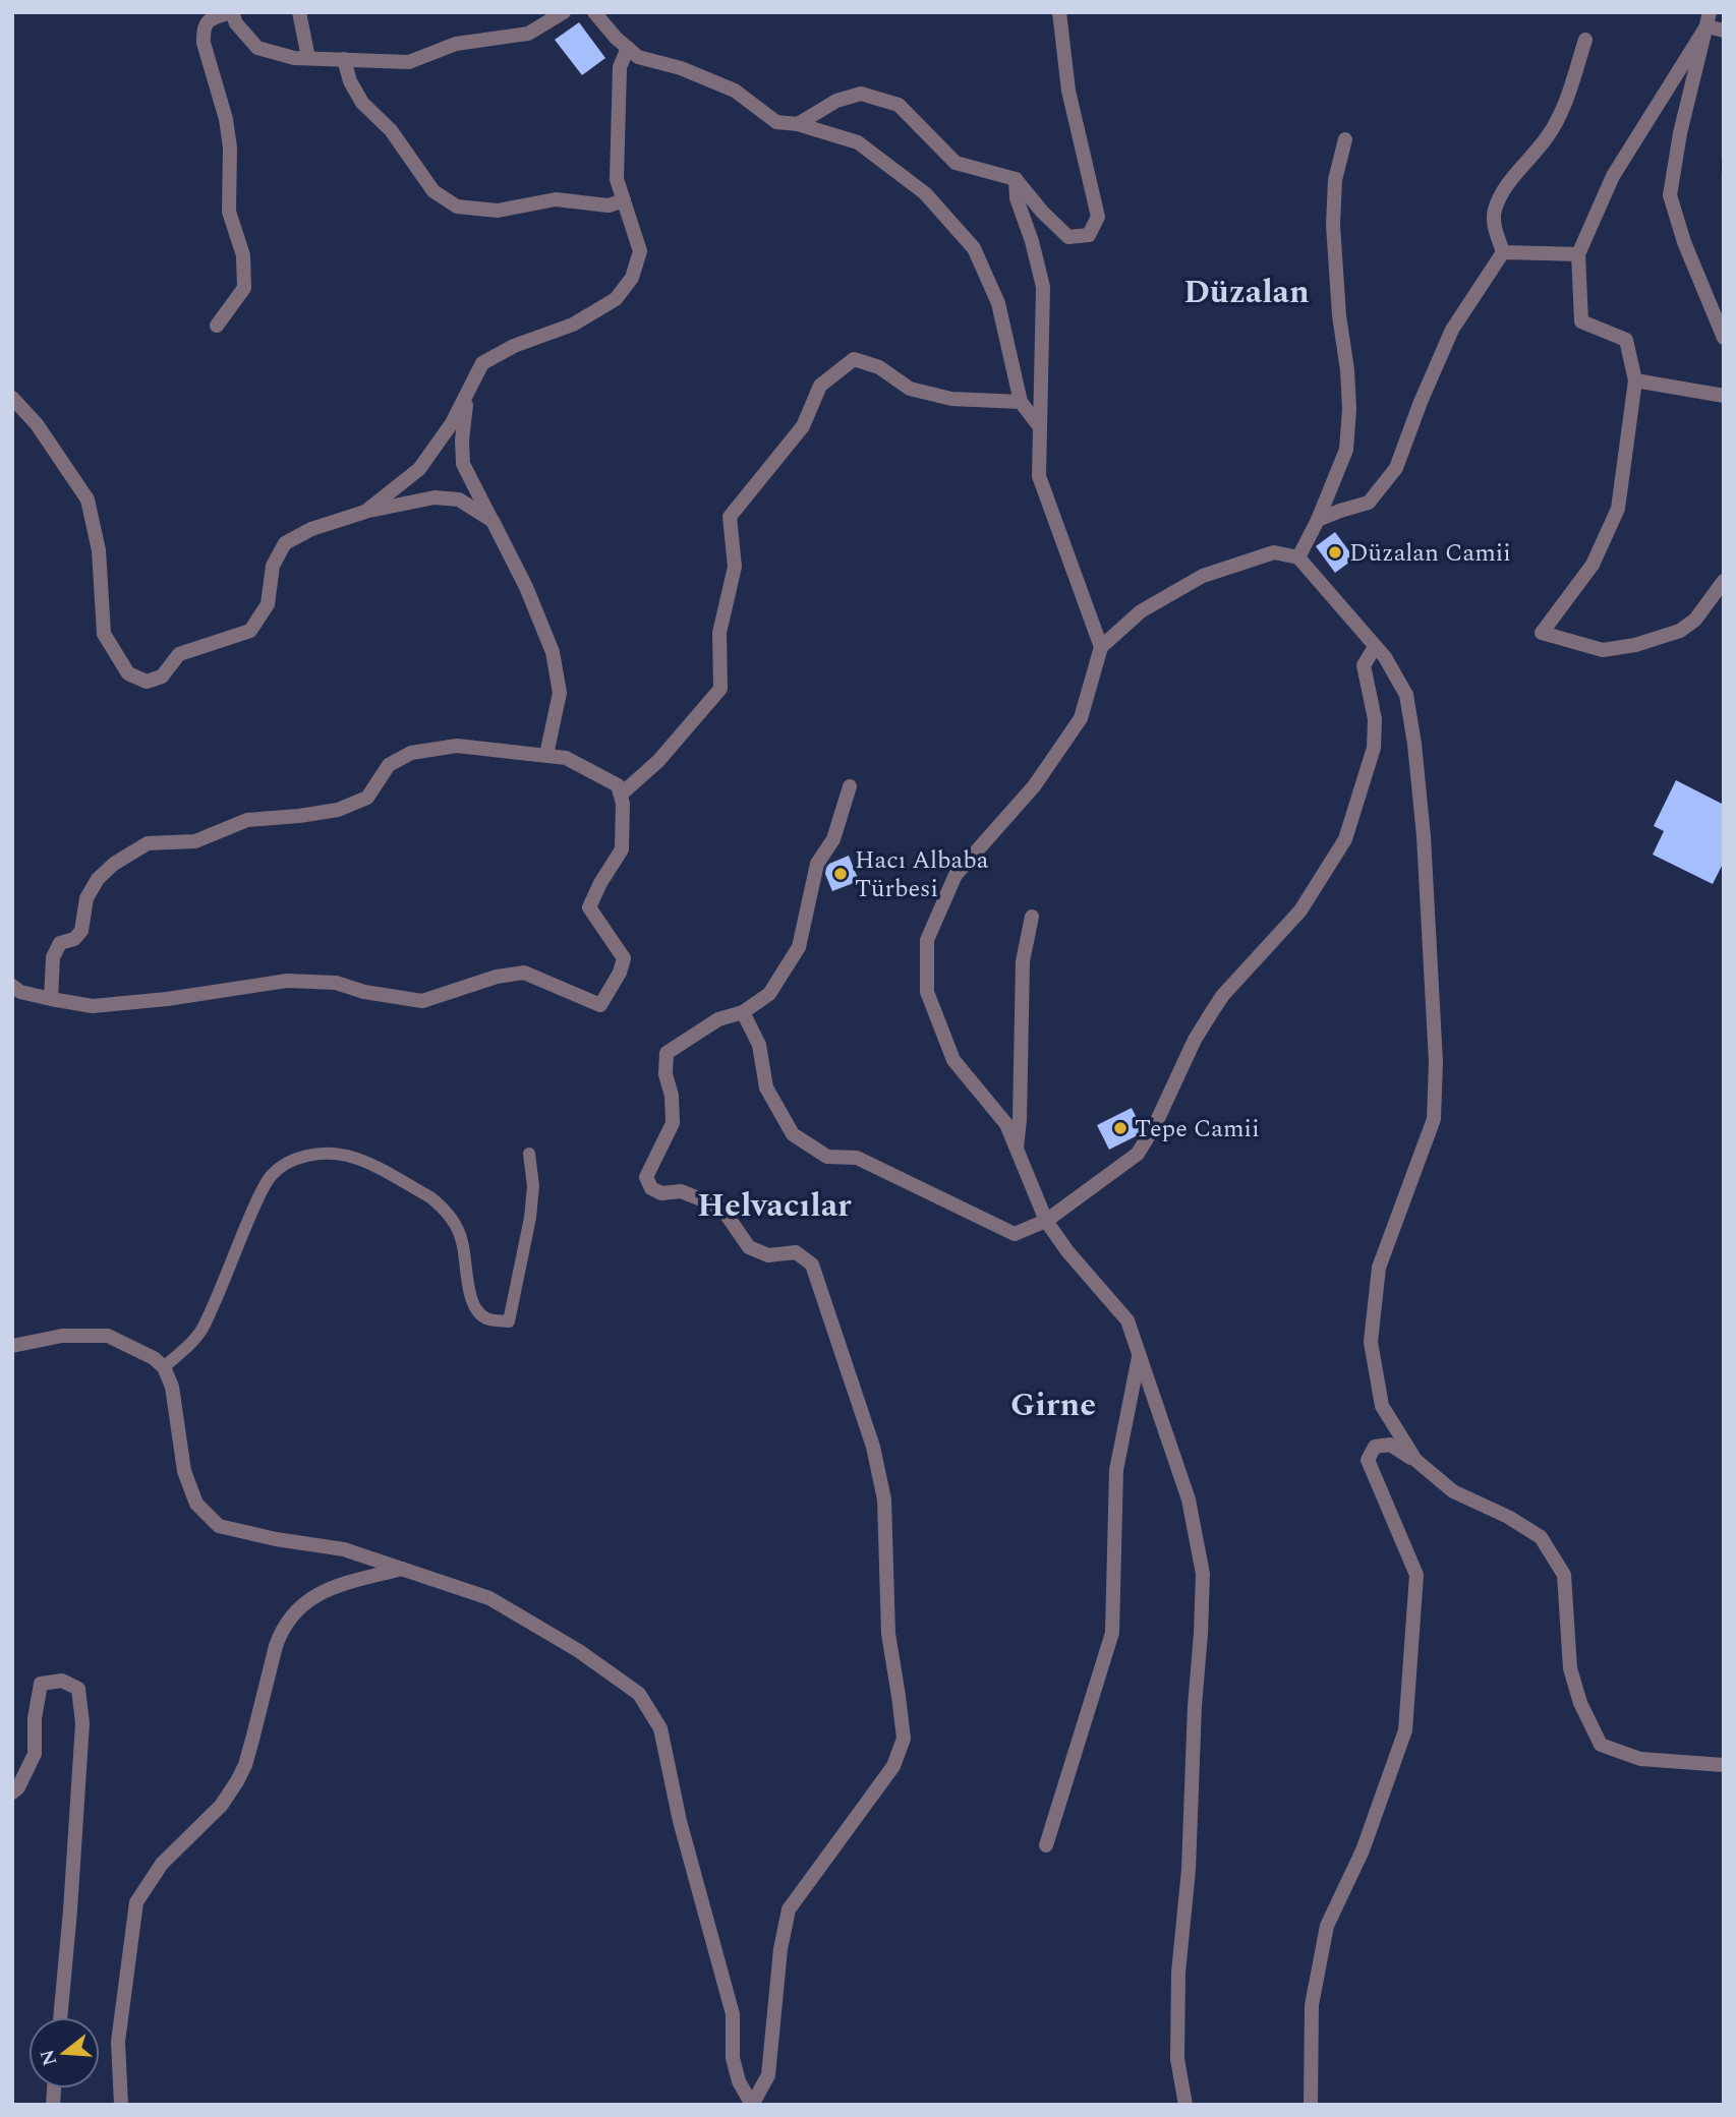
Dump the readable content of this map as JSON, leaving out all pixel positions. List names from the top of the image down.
{
  "districts": ["Düzalan", "Helvacılar", "Girne"],
  "places": ["Düzalan Camii", "Hacı Albaba Türbesi", "Tepe Camii"],
  "north": "left"
}
